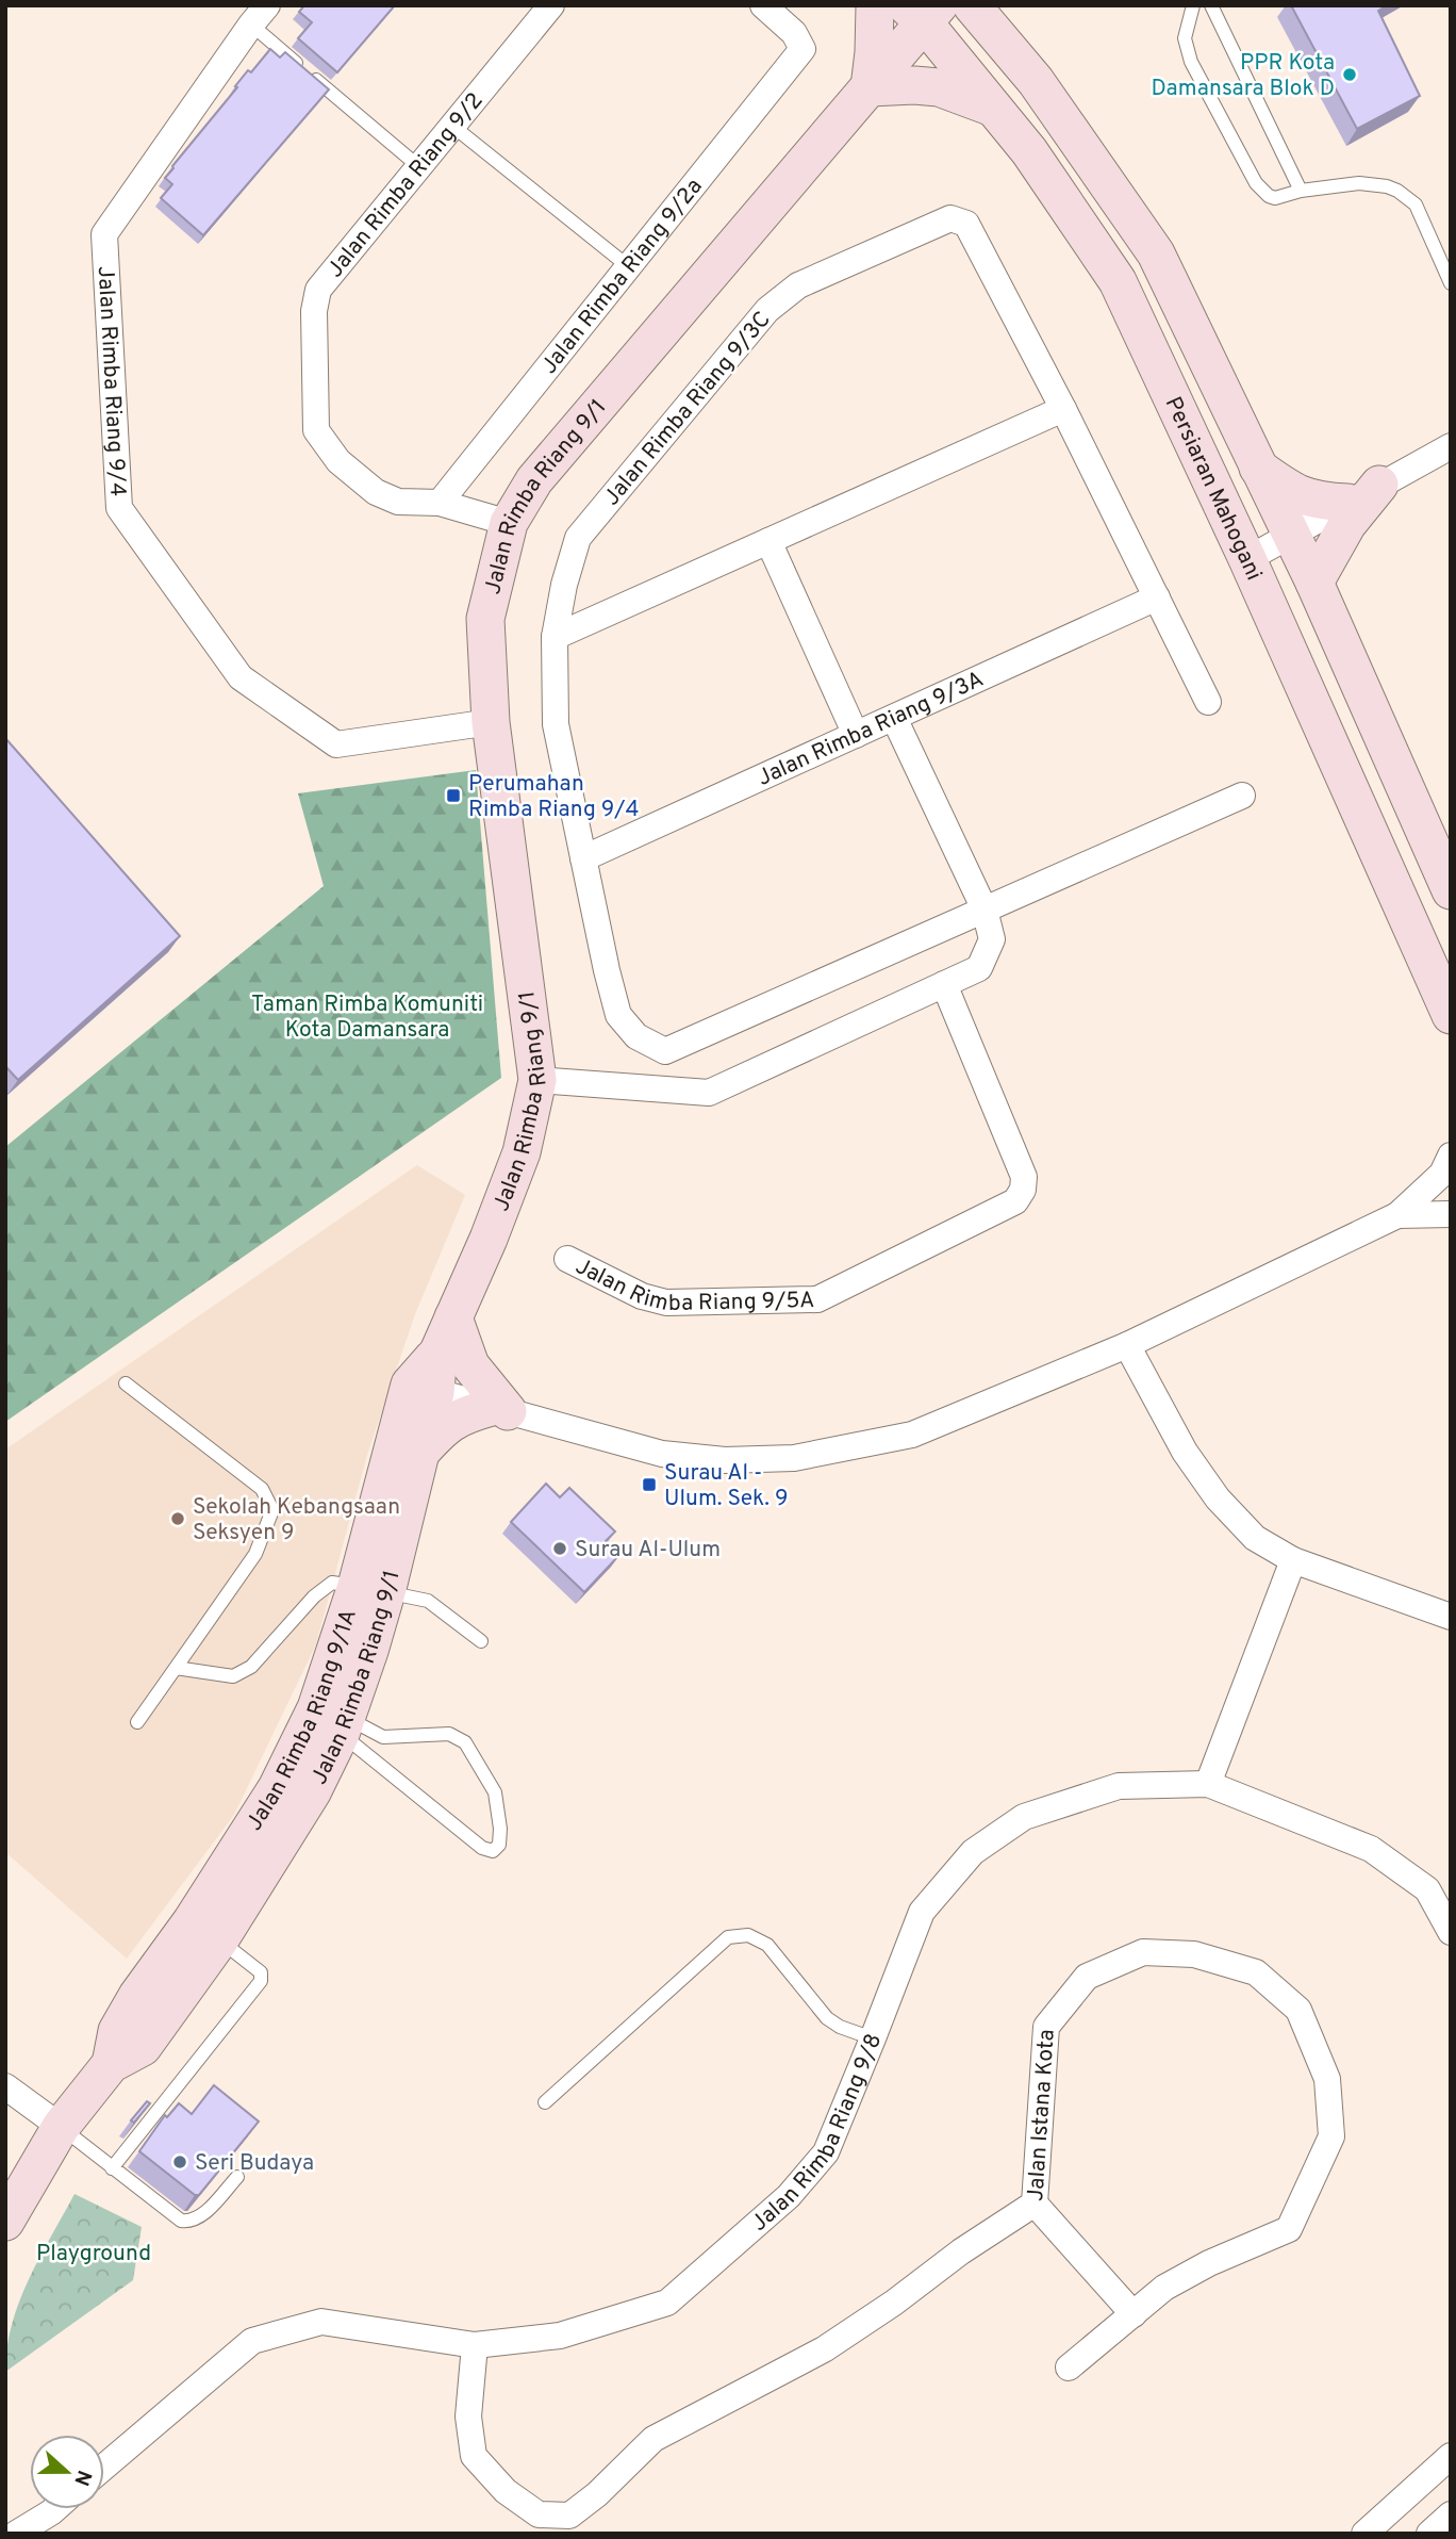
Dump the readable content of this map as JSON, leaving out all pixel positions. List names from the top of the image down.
{
  "streets": {
    "street": [
      "Jalan Rimba Riang 9/2",
      "Jalan Rimba Riang 9/2a",
      "Jalan Rimba Riang 9/4",
      "Jalan Rimba Riang 9/3C",
      "Persiaran Mahogani",
      "Jalan Rimba Riang 9/1",
      "Jalan Rimba Riang 9/3A",
      "Jalan Rimba Riang 9/5A",
      "Jalan Rimba Riang 9/1A",
      "Jalan Istana Kota",
      "Jalan Rimba Riang 9/8"
    ]
  },
  "crossings": [
    ["Jalan Rimba Riang 9/2", "Jalan Rimba Riang 9/2a"],
    ["Jalan Rimba Riang 9/2", "Jalan Rimba Riang 9/1"],
    ["Jalan Rimba Riang 9/4", "Jalan Rimba Riang 9/1"],
    ["Persiaran Mahogani", "Jalan Rimba Riang 9/1"],
    ["Jalan Rimba Riang 9/1", "Jalan Rimba Riang 9/1A"],
    ["Jalan Istana Kota", "Jalan Rimba Riang 9/8"]
  ],
  "parks": ["Taman Rimba Komuniti Kota Damansara", "Playground"],
  "places": {
    "other": [
      "PPR Kota Damansara Blok D",
      "Sekolah Kebangsaan Seksyen 9",
      "Surau Al-Ulum",
      "Seri Budaya"
    ],
    "transit": ["Perumahan Rimba Riang 9/4", "Surau Al - Ulum. Sek. 9"]
  },
  "north": "right"
}
